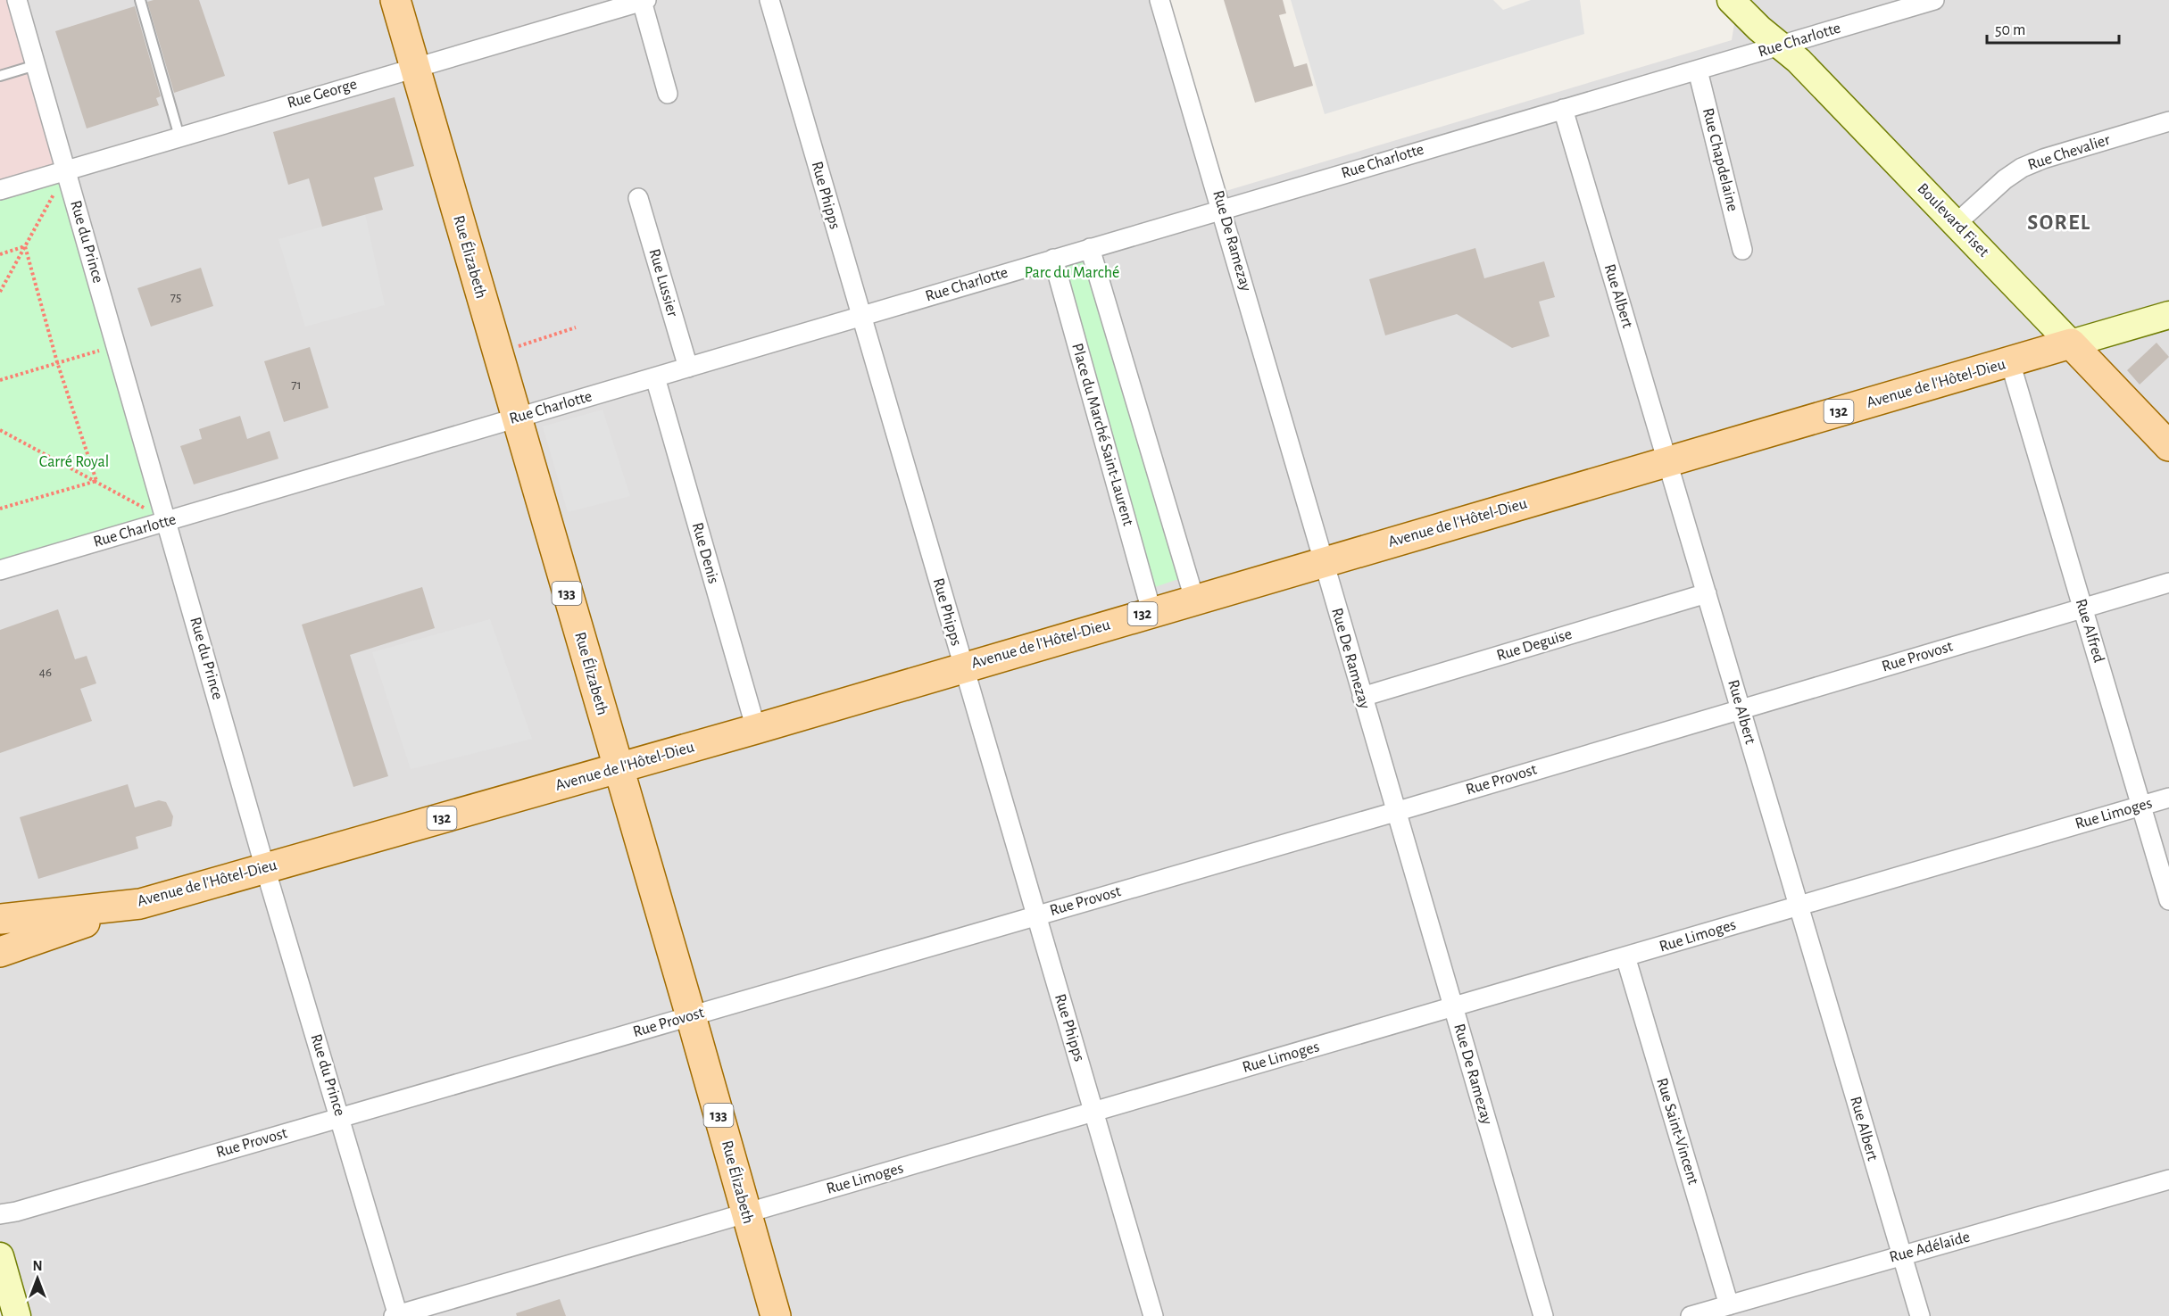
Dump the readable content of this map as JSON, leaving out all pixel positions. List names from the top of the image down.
{
  "streets": {
    "main road": [
      "Boulevard Fiset",
      "Rue Élizabeth",
      "Avenue de l'Hôtel-Dieu",
      "132",
      "133"
    ],
    "street": [
      "Rue Charlotte",
      "Rue George",
      "Rue Chevalier",
      "Rue Chapdelaine",
      "Rue Phipps",
      "Rue De Ramezay",
      "Rue du Prince",
      "Rue Lussier",
      "Rue Albert",
      "Place du Marché Saint-Laurent",
      "Rue Denis",
      "Rue Alfred",
      "Rue Deguise",
      "Rue Provost",
      "Rue Limoges",
      "Rue Saint-Vincent",
      "Rue Adélaïde"
    ]
  },
  "crossings": [
    ["Rue Charlotte", "Rue Chapdelaine"],
    ["Rue Charlotte", "Rue Phipps"],
    ["Rue Charlotte", "Boulevard Fiset"],
    ["Rue Charlotte", "Rue De Ramezay"],
    ["Rue Charlotte", "Rue du Prince"],
    ["Rue Charlotte", "Rue Élizabeth"],
    ["Rue Charlotte", "Rue Lussier"],
    ["Rue Charlotte", "Rue Albert"],
    ["Rue Charlotte", "Place du Marché Saint-Laurent"],
    ["Rue Charlotte", "Rue Denis"],
    ["Rue George", "Rue du Prince"],
    ["Rue George", "Rue Élizabeth"],
    ["Rue Chevalier", "Boulevard Fiset"],
    ["Rue Phipps", "Avenue de l'Hôtel-Dieu"],
    ["Rue Phipps", "Rue Provost"],
    ["Rue Phipps", "Rue Limoges"],
    ["Boulevard Fiset", "Avenue de l'Hôtel-Dieu"],
    ["Rue De Ramezay", "Avenue de l'Hôtel-Dieu"],
    ["Rue De Ramezay", "Rue Deguise"],
    ["Rue De Ramezay", "Rue Provost"],
    ["Rue De Ramezay", "Rue Limoges"],
    ["Rue du Prince", "Avenue de l'Hôtel-Dieu"],
    ["Rue du Prince", "Rue Provost"],
    ["Rue du Prince", "Rue Limoges"],
    ["Rue Élizabeth", "Avenue de l'Hôtel-Dieu"],
    ["Rue Élizabeth", "Rue Provost"],
    ["Rue Élizabeth", "Rue Limoges"],
    ["Rue Albert", "Avenue de l'Hôtel-Dieu"],
    ["Rue Albert", "Rue Deguise"],
    ["Rue Albert", "Rue Provost"],
    ["Rue Albert", "Rue Limoges"],
    ["Rue Albert", "Rue Adélaïde"],
    ["Avenue de l'Hôtel-Dieu", "Place du Marché Saint-Laurent"],
    ["Avenue de l'Hôtel-Dieu", "Rue Denis"],
    ["Avenue de l'Hôtel-Dieu", "Rue Alfred"],
    ["Rue Alfred", "Rue Provost"],
    ["Rue Alfred", "Rue Limoges"],
    ["Rue Limoges", "Rue Saint-Vincent"],
    ["Rue Saint-Vincent", "Rue Adélaïde"]
  ],
  "districts": ["SOREL"],
  "parks": ["Parc du Marché", "Carré Royal"],
  "house_numbers": ["75", "71", "46"],
  "scale_bar": "50 m",
  "north": "top"
}
